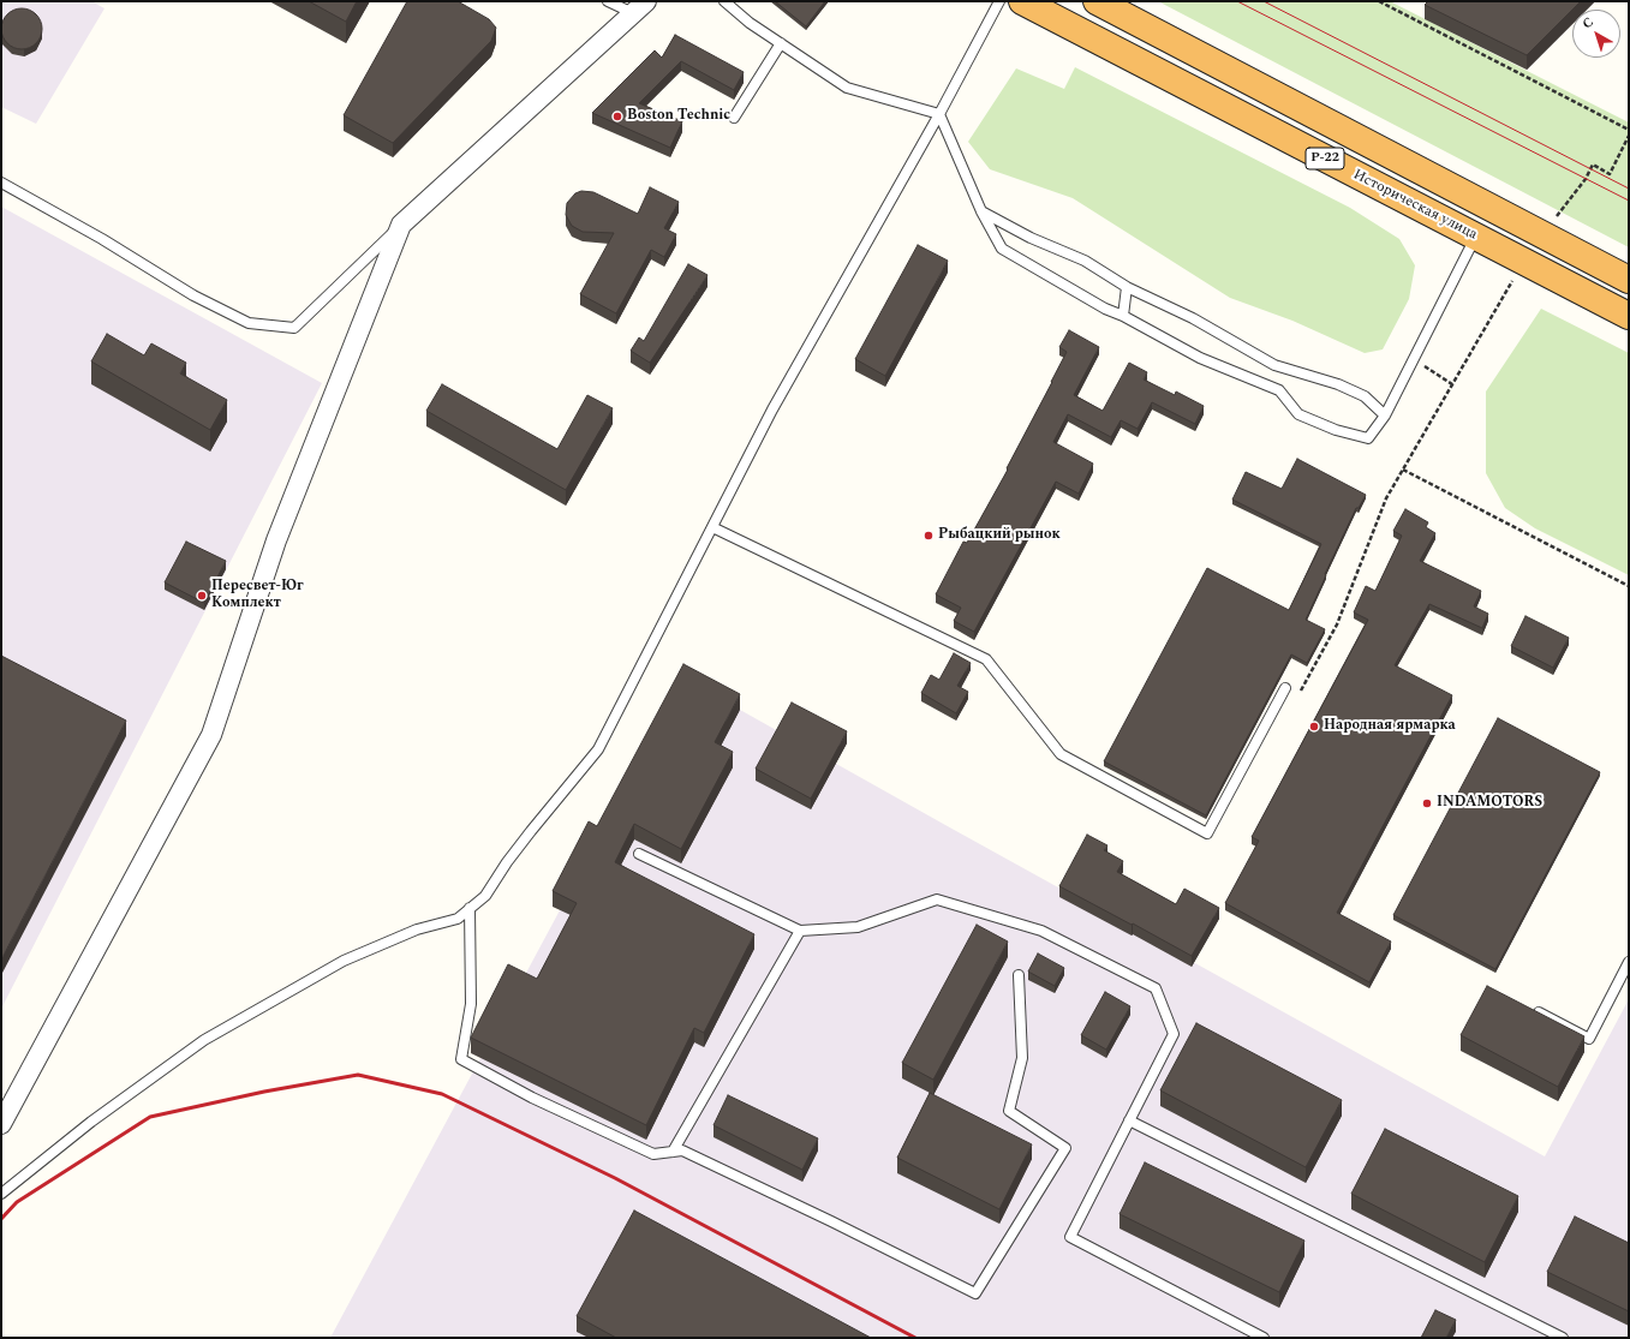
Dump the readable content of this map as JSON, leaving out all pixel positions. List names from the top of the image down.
{
  "streets": {
    "highway": ["Р-22", "Историческая улица"]
  },
  "places": [
    "Boston Technic",
    "Рыбацкий рынок",
    "Пересвет-Юг Комплект",
    "Народная ярмарка",
    "INDAMOTORS"
  ],
  "north": "top left"
}
